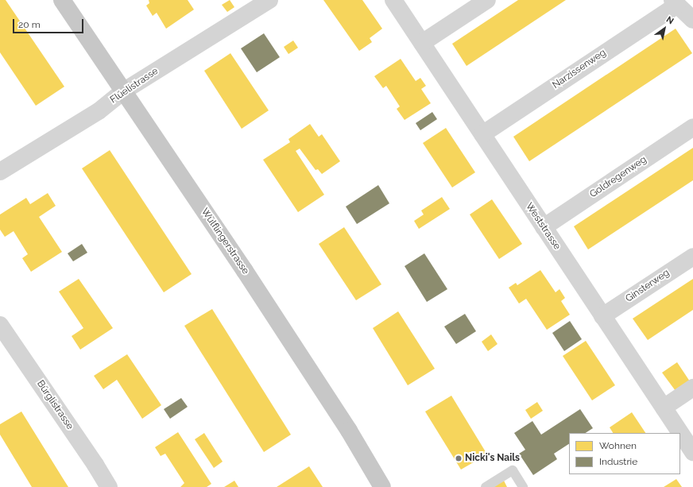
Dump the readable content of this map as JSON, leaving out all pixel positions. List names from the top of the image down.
{
  "streets": {
    "main road": ["Wülflingerstrasse"],
    "street": [
      "Narzissenweg",
      "Flüelistrasse",
      "Goldregenweg",
      "Weststrasse",
      "Ginsterweg",
      "Bürglistrasse"
    ]
  },
  "crossings": [
    ["Narzissenweg", "Weststrasse"],
    ["Flüelistrasse", "Wülflingerstrasse"],
    ["Goldregenweg", "Weststrasse"],
    ["Weststrasse", "Ginsterweg"]
  ],
  "places": ["Nicki's Nails"],
  "legend": ["Wohnen", "Industrie"],
  "scale_bar": "20 m",
  "north": "top right"
}
